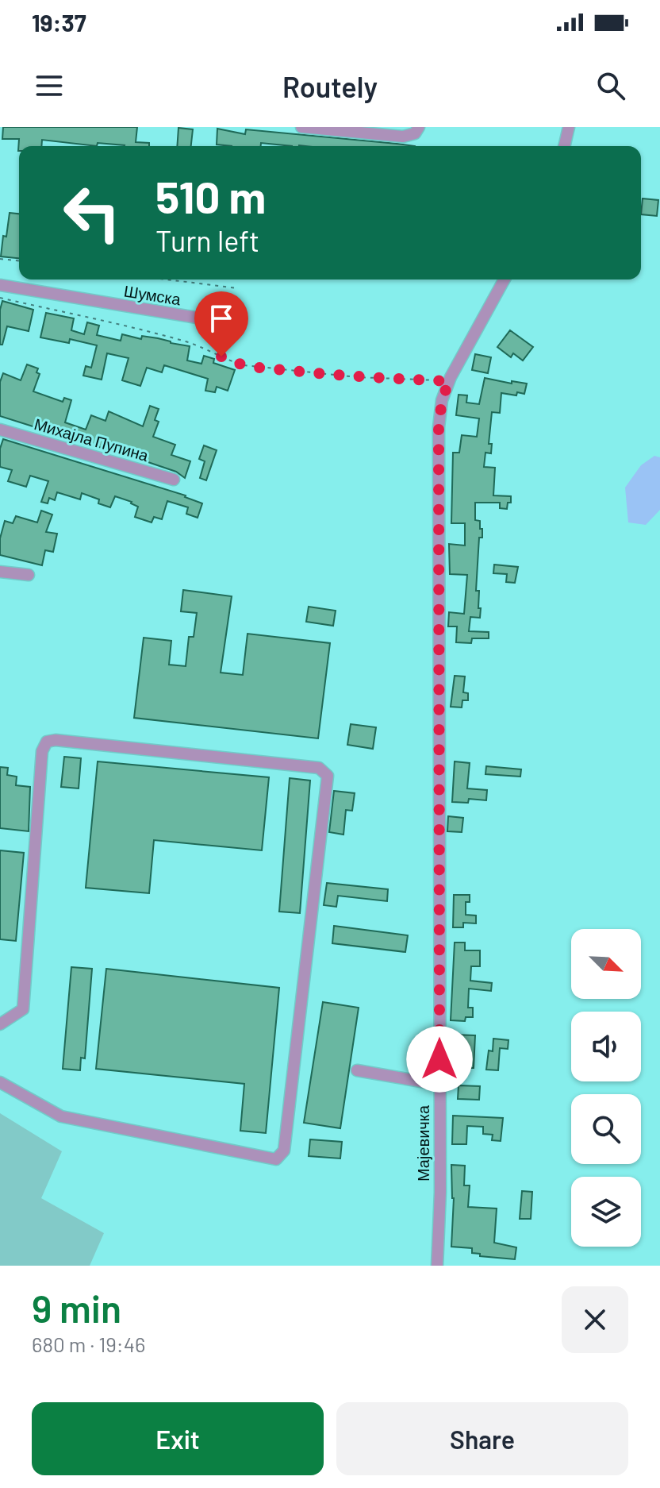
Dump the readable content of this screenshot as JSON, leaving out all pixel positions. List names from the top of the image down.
{
  "streets": {
    "street": ["Шумска", "Михајла Пупина", "Мајевичка"]
  },
  "north": "bottom right",
  "page": {
    "status": "19:37",
    "header": "Routely",
    "turn": ["510 m", "Turn left"],
    "heading": ["9 min", "680 m · 19:46"],
    "buttons": ["Exit", "Share"]
  }
}
